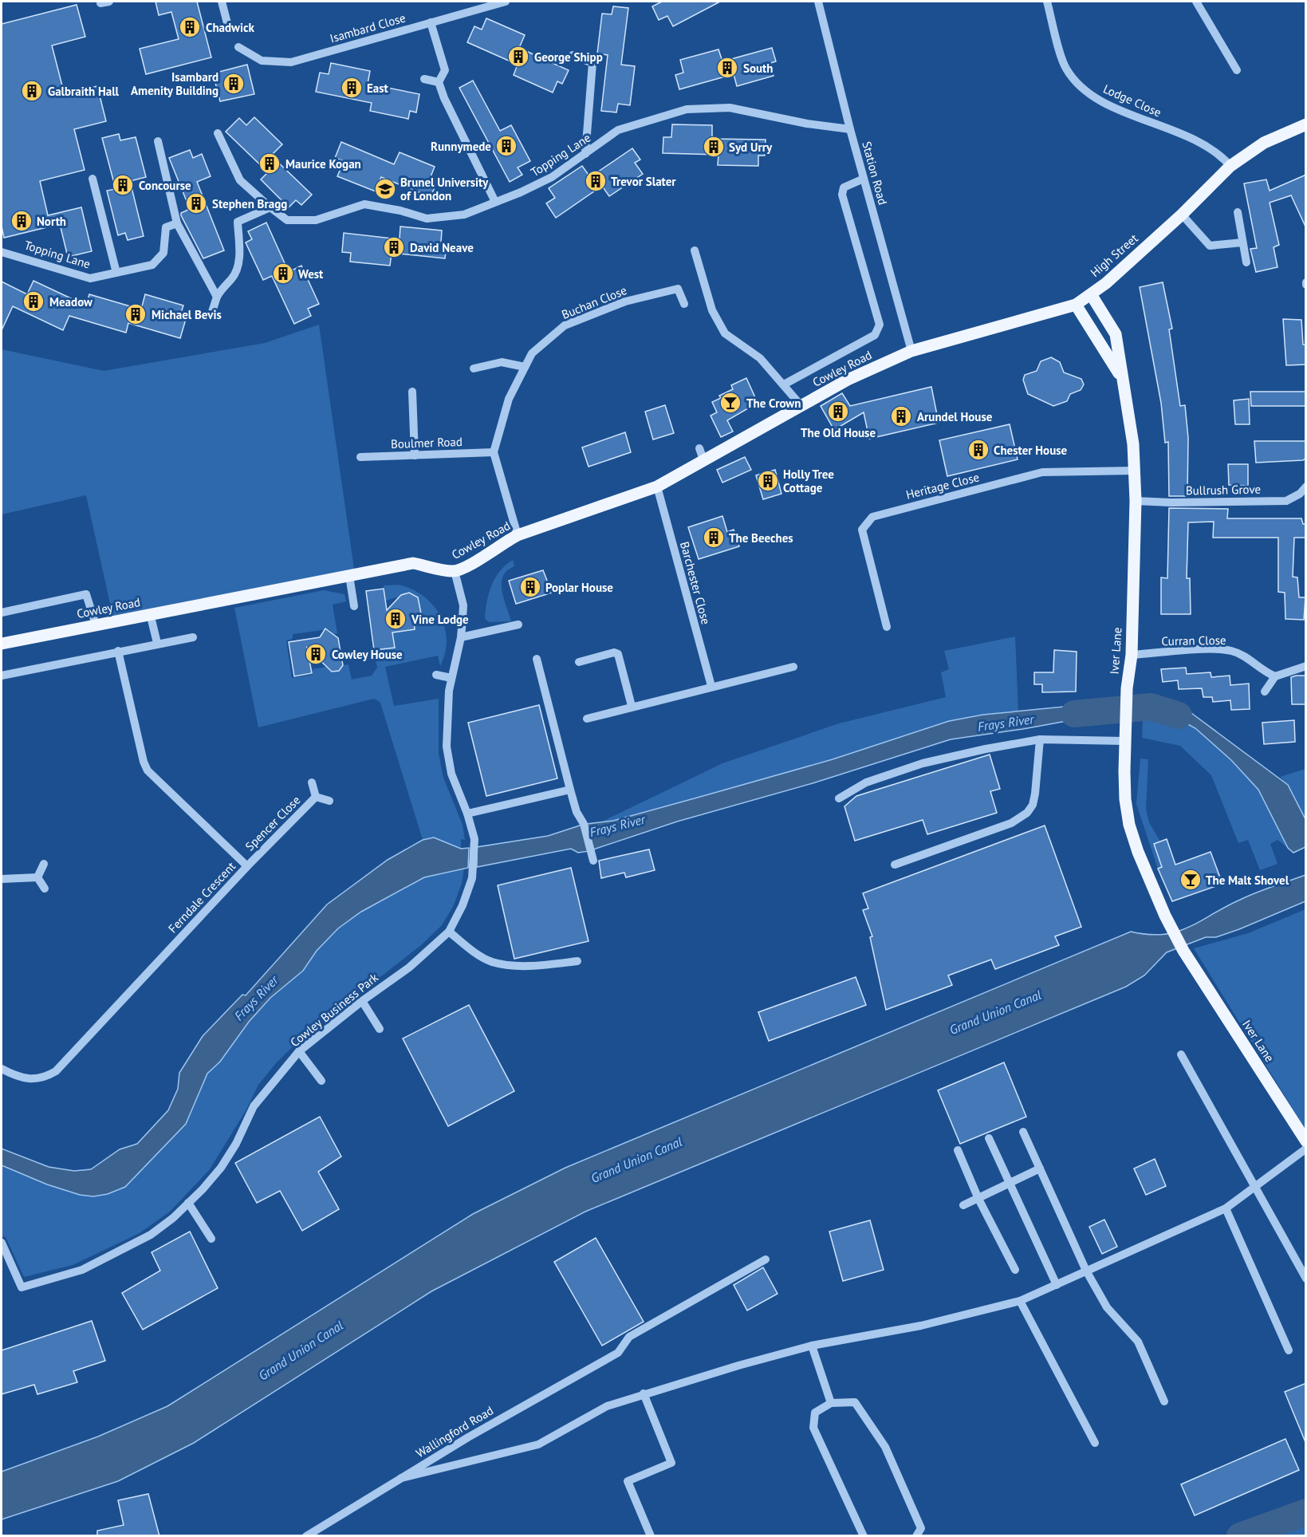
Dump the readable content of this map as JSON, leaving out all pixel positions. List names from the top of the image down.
{
  "streets": {
    "main road": ["High Street", "Cowley Road", "Iver Lane"],
    "street": [
      "Isambard Close",
      "Lodge Close",
      "Topping Lane",
      "Station Road",
      "Buchan Close",
      "Boulmer Road",
      "Heritage Close",
      "Bullrush Grove",
      "Barchester Close",
      "Curran Close",
      "Spencer Close",
      "Ferndale Crescent",
      "Cowley Business Park",
      "Wallingford Road"
    ]
  },
  "crossings": [
    ["Lodge Close", "High Street"],
    ["Topping Lane", "Station Road"],
    ["Station Road", "High Street"],
    ["Station Road", "Cowley Road"],
    ["High Street", "Cowley Road"],
    ["High Street", "Iver Lane"],
    ["Buchan Close", "Boulmer Road"],
    ["Cowley Road", "Barchester Close"],
    ["Heritage Close", "Iver Lane"],
    ["Bullrush Grove", "Iver Lane"],
    ["Curran Close", "Iver Lane"],
    ["Spencer Close", "Ferndale Crescent"]
  ],
  "water": ["Frays River", "Grand Union Canal"],
  "places": {
    "building": [
      "Chadwick",
      "George Shipp",
      "South",
      "Isambard Amenity Building",
      "East",
      "Galbraith Hall",
      "Runnymede",
      "Syd Urry",
      "Maurice Kogan",
      "Trevor Slater",
      "Concourse",
      "Stephen Bragg",
      "North",
      "David Neave",
      "West",
      "Meadow",
      "Michael Bevis",
      "The Old House",
      "Arundel House",
      "Chester House",
      "Holly Tree Cottage",
      "The Beeches",
      "Poplar House",
      "Vine Lodge",
      "Cowley House"
    ],
    "school or university": ["Brunel University of London"],
    "bar": ["The Crown", "The Malt Shovel"]
  }
}
